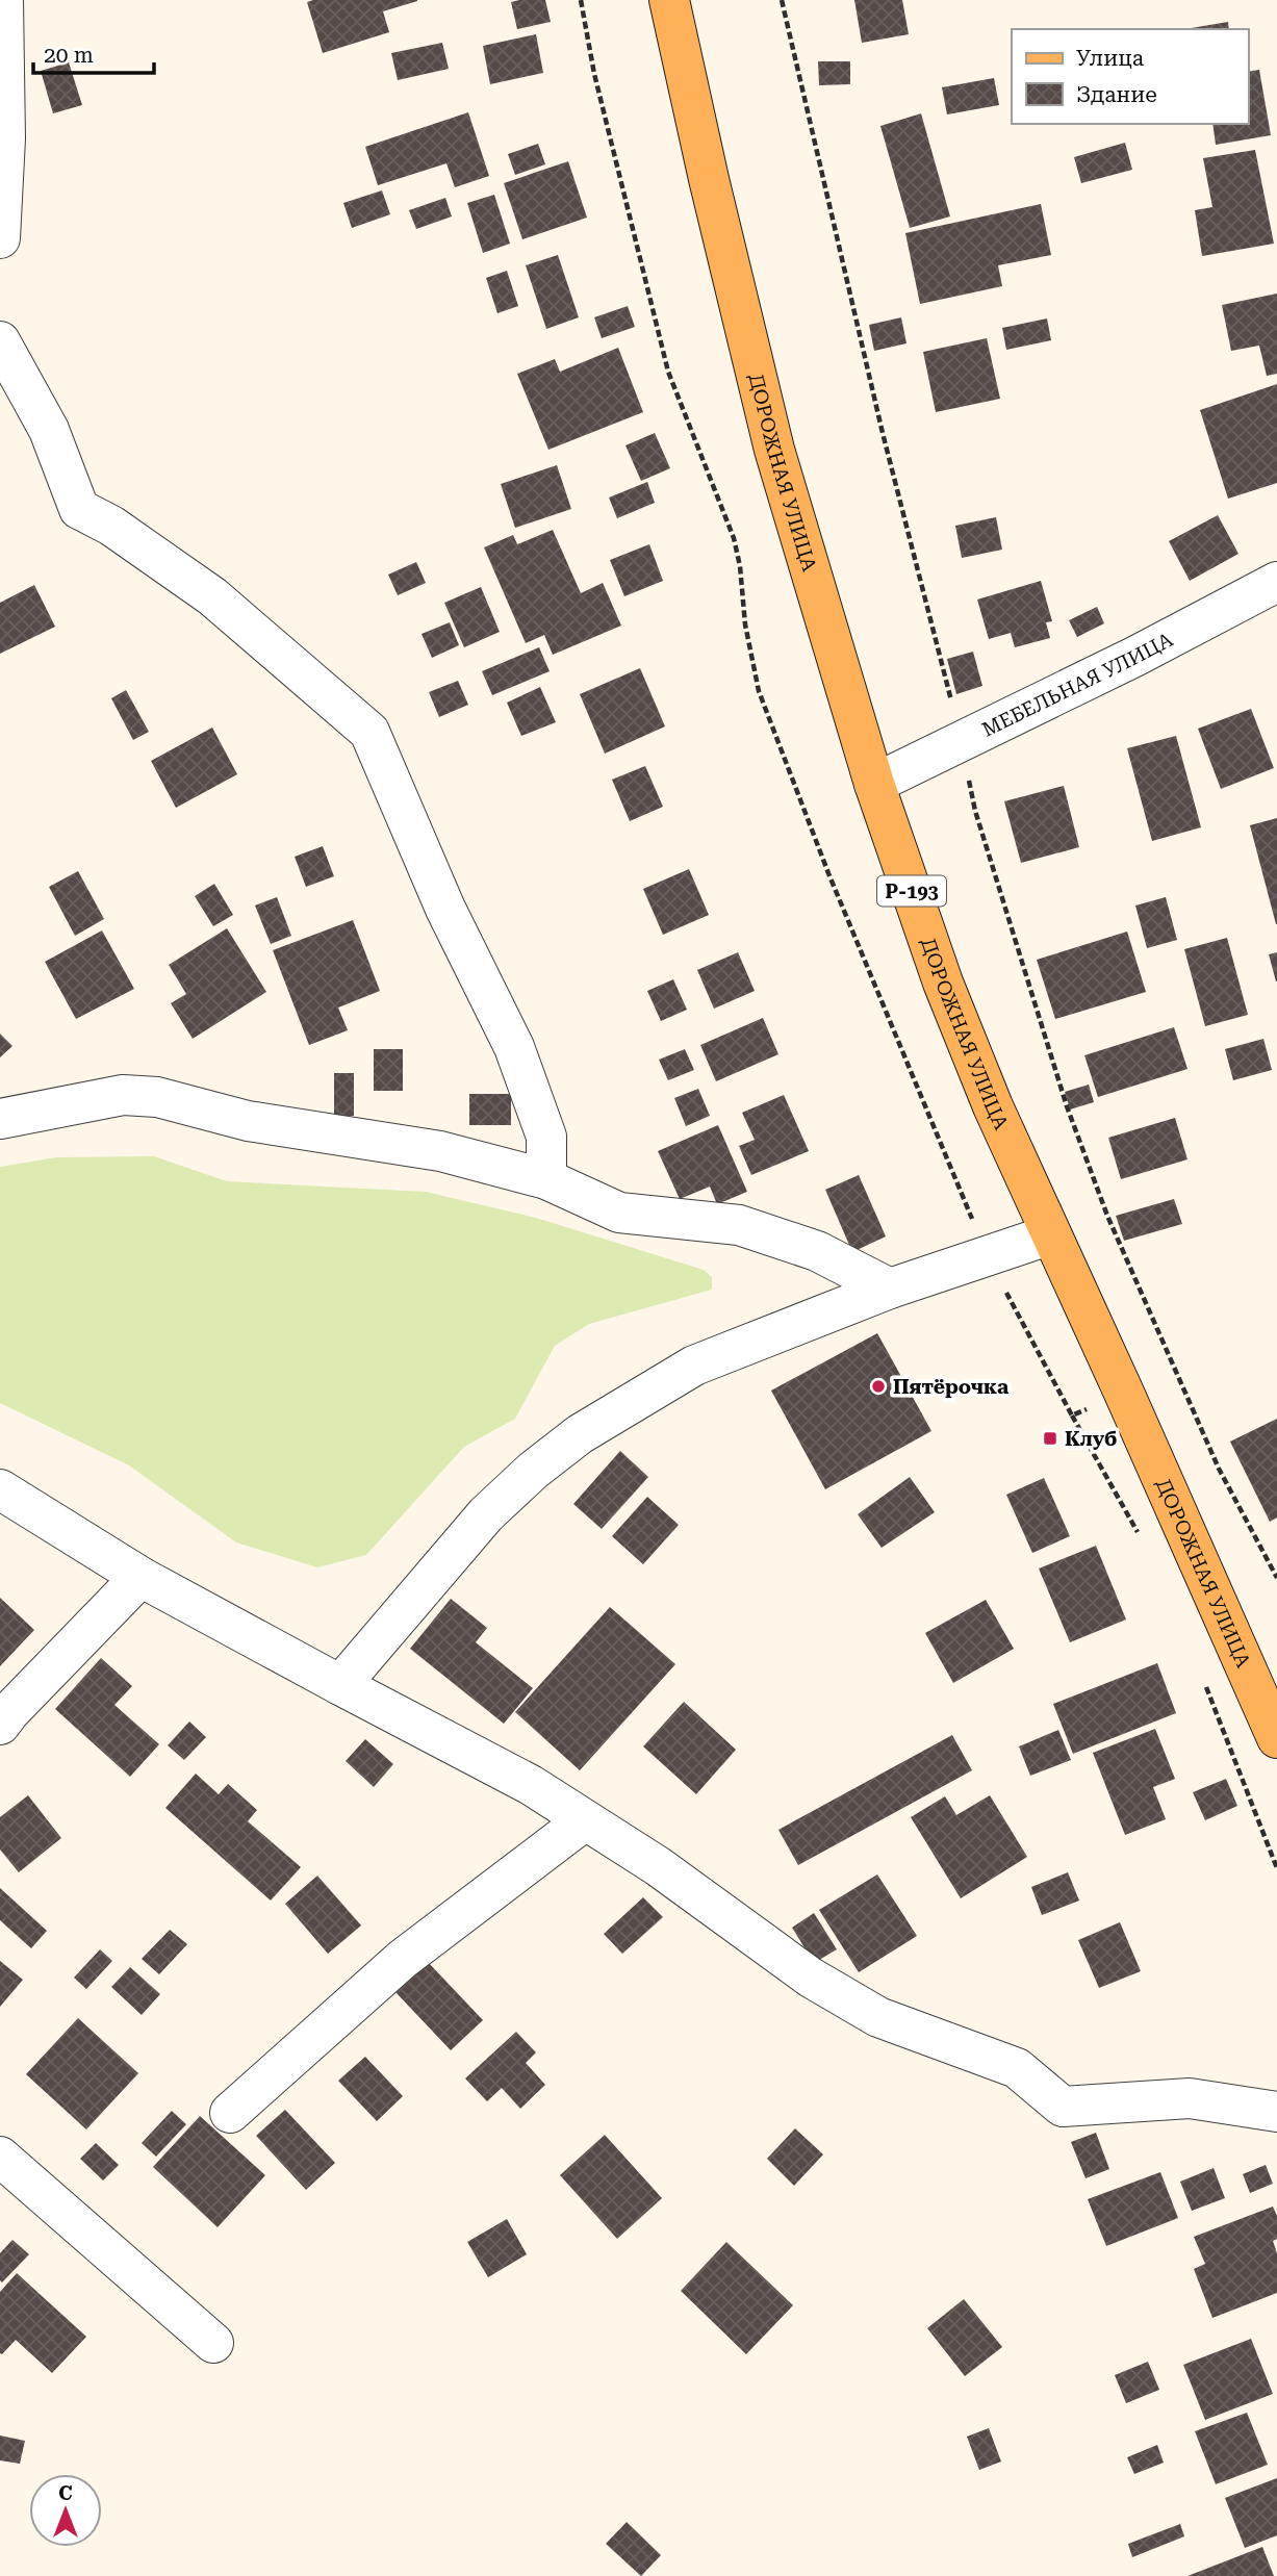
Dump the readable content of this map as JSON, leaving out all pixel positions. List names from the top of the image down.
{
  "streets": {
    "main road": ["ДОРОЖНАЯ УЛИЦА", "Р-193"],
    "street": ["МЕБЕЛЬНАЯ УЛИЦА"]
  },
  "crossings": [
    ["ДОРОЖНАЯ УЛИЦА", "МЕБЕЛЬНАЯ УЛИЦА"]
  ],
  "places": {
    "other": ["Пятёрочка"],
    "transit": ["Клуб"]
  },
  "legend": ["Улица", "Здание"],
  "scale_bar": "20 m",
  "north": "top"
}
